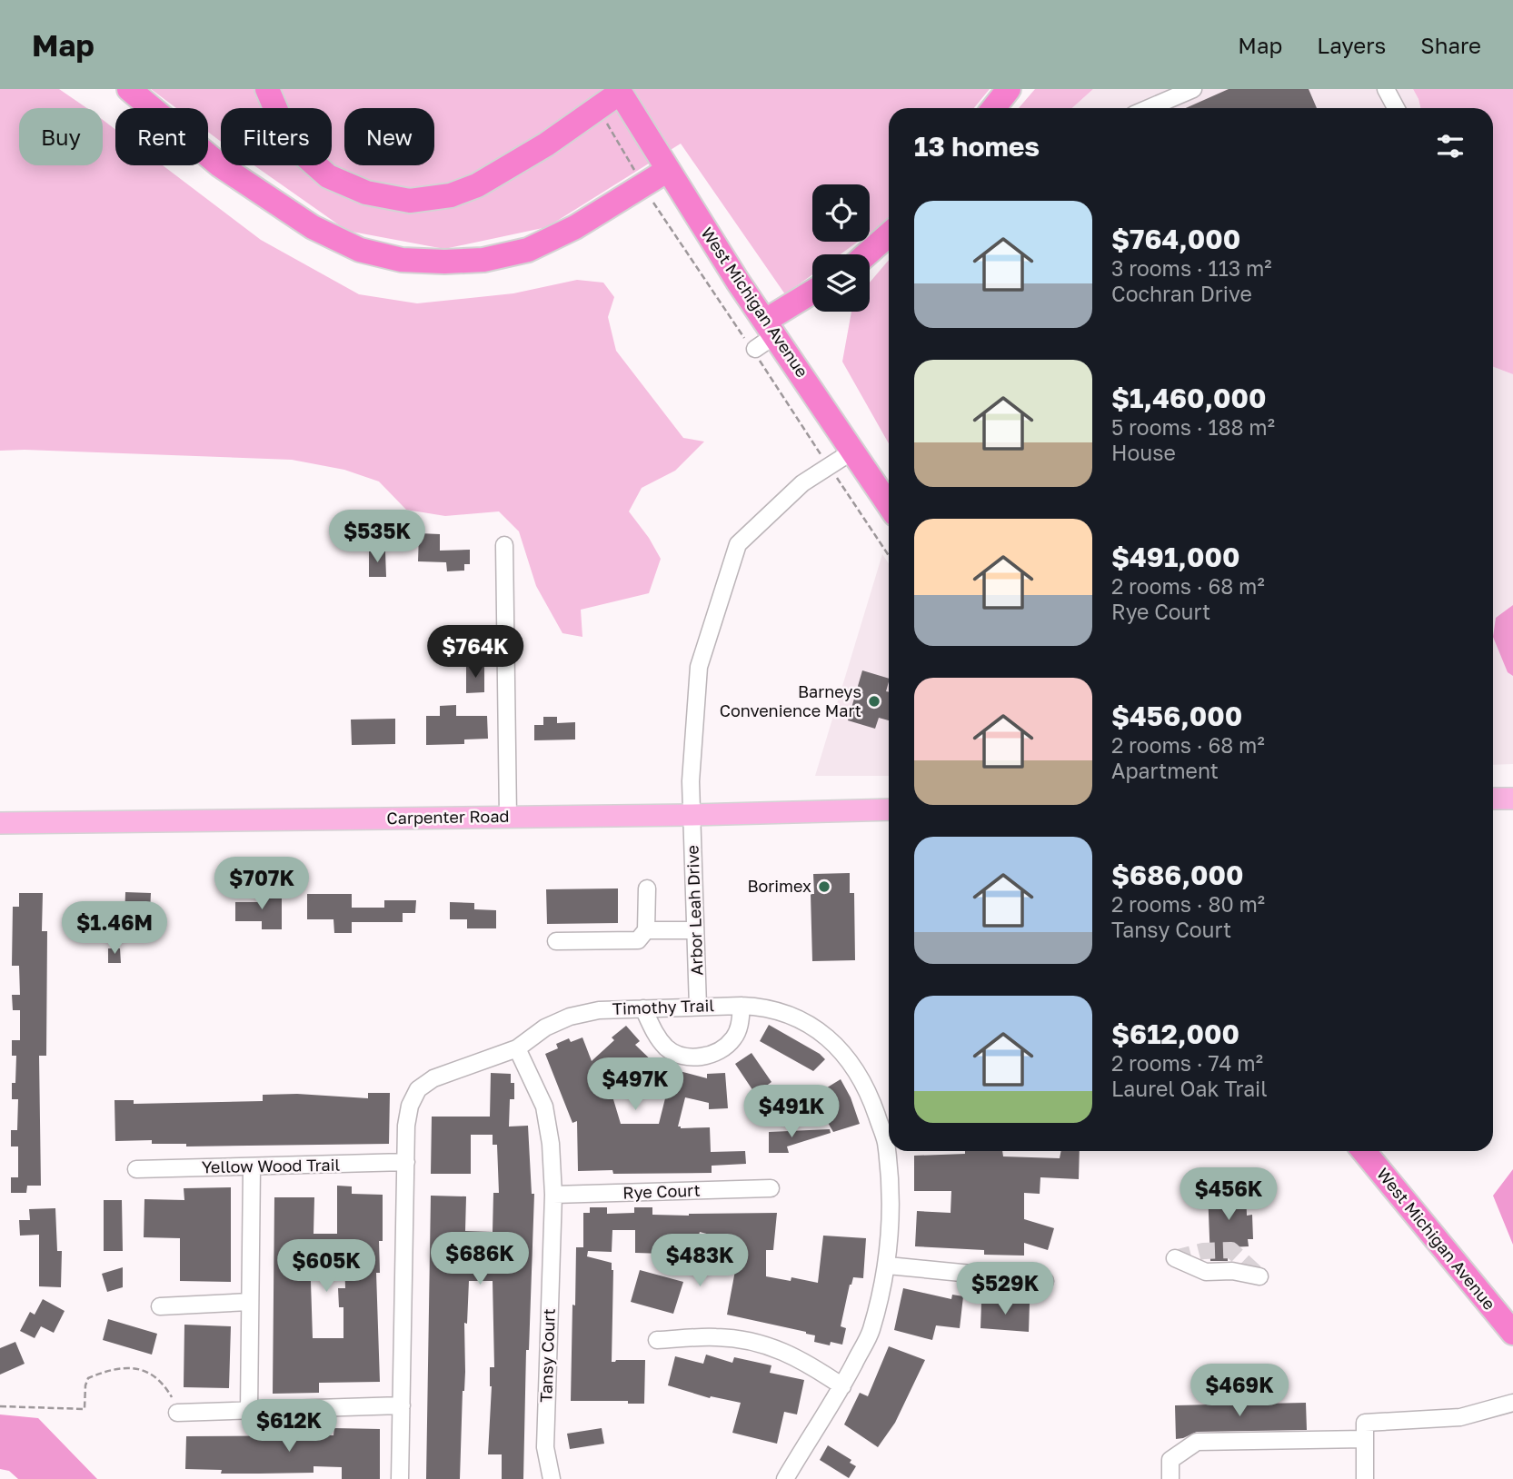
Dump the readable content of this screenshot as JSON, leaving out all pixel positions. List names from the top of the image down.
{
  "streets": {
    "highway": ["West Michigan Avenue"],
    "main road": ["Carpenter Road"],
    "street": [
      "Arbor Leah Drive",
      "Timothy Trail",
      "Yellow Wood Trail",
      "Rye Court",
      "Tansy Court"
    ]
  },
  "crossings": [
    ["West Michigan Avenue", "Arbor Leah Drive"],
    ["Carpenter Road", "Arbor Leah Drive"],
    ["Arbor Leah Drive", "Timothy Trail"],
    ["Timothy Trail", "Yellow Wood Trail"],
    ["Timothy Trail", "Tansy Court"],
    ["Rye Court", "Tansy Court"]
  ],
  "places": ["Barneys Convenience Mart", "Borimex"],
  "page": {
    "header": "Map",
    "nav": ["Map", "Layers", "Share"],
    "chip": [
      "Buy",
      "Rent",
      "Filters",
      "New"
    ],
    "heading": "13 homes",
    "list": [
      {
        "name": "$764,000",
        "note": "3 rooms · 113 m² · Cochran Drive"
      },
      {
        "name": "$1,460,000",
        "note": "5 rooms · 188 m² · House"
      },
      {
        "name": "$491,000",
        "note": "2 rooms · 68 m² · Rye Court"
      },
      {
        "name": "$456,000",
        "note": "2 rooms · 68 m² · Apartment"
      },
      {
        "name": "$686,000",
        "note": "2 rooms · 80 m² · Tansy Court"
      },
      {
        "name": "$612,000",
        "note": "2 rooms · 74 m² · Laurel Oak Trail"
      }
    ],
    "price": [
      "$535K",
      "$764K",
      "$707K",
      "$1.46M",
      "$497K",
      "$491K",
      "$456K",
      "$686K",
      "$483K",
      "$605K",
      "$529K",
      "$469K",
      "$612K"
    ]
  }
}
